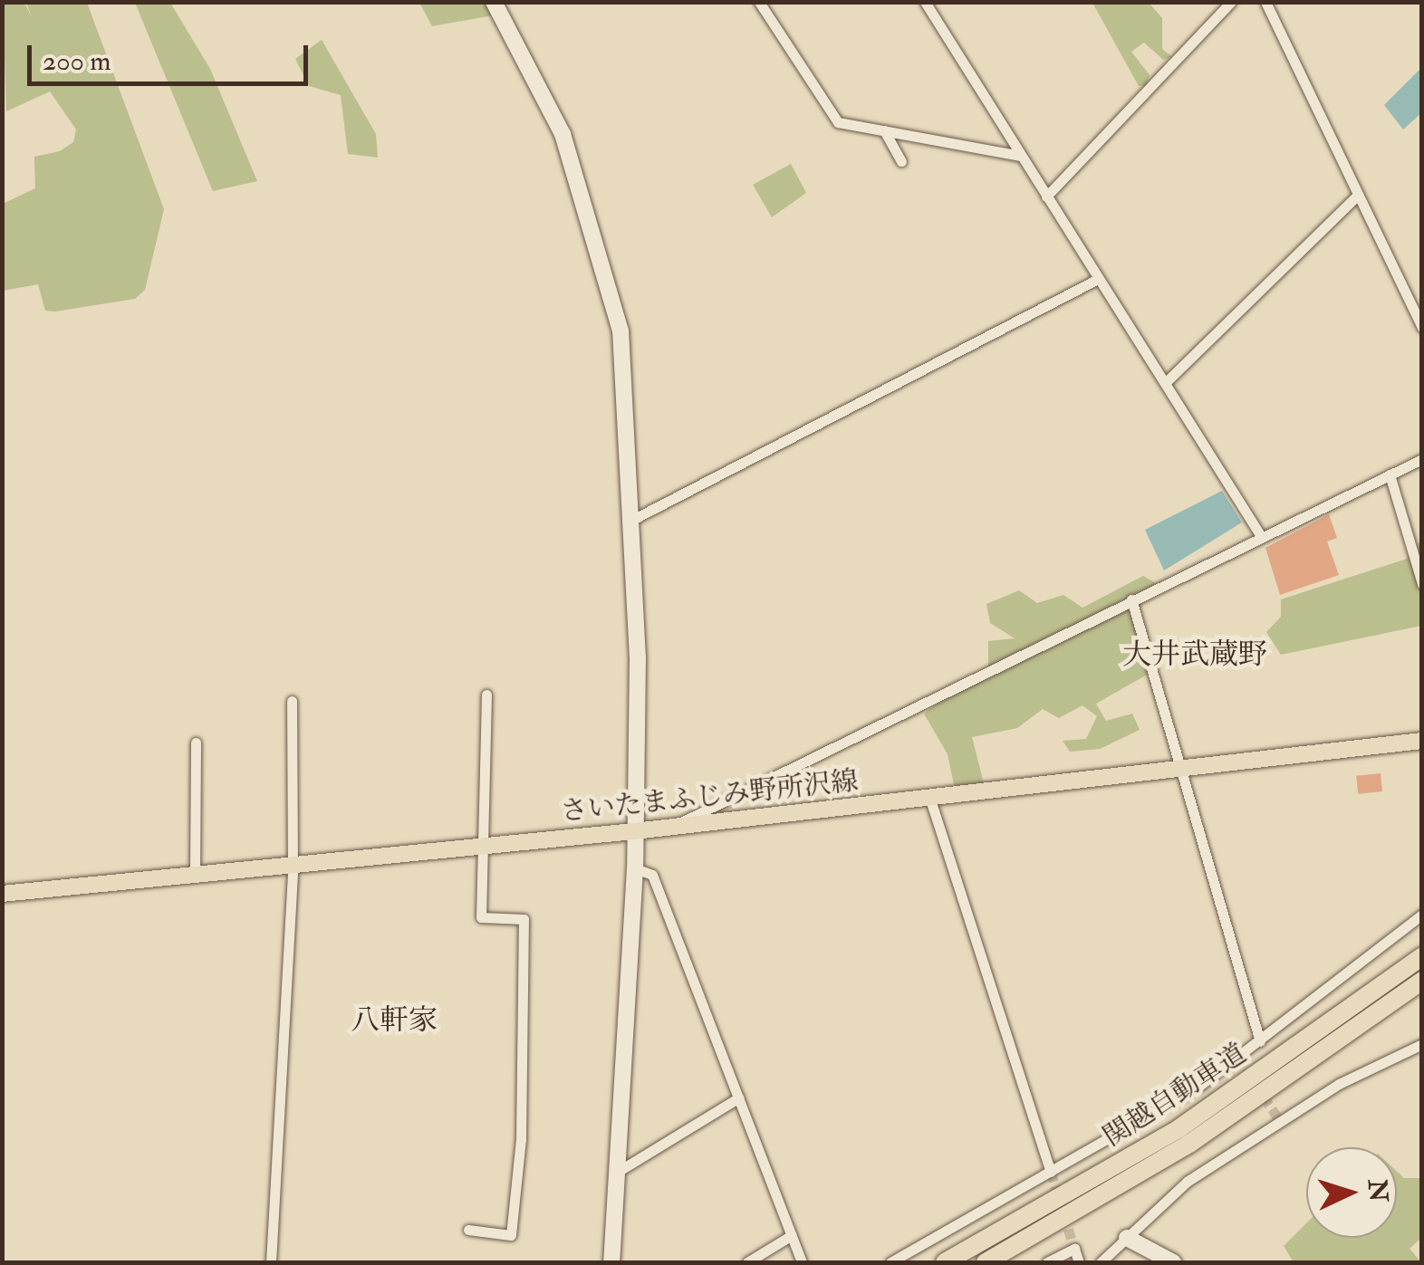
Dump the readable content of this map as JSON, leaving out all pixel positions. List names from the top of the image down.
{
  "streets": {
    "highway": ["関越自動車道"],
    "main road": ["さいたまふじみ野所沢線"]
  },
  "districts": ["大井武蔵野", "八軒家"],
  "scale_bar": "200 m",
  "north": "right"
}
